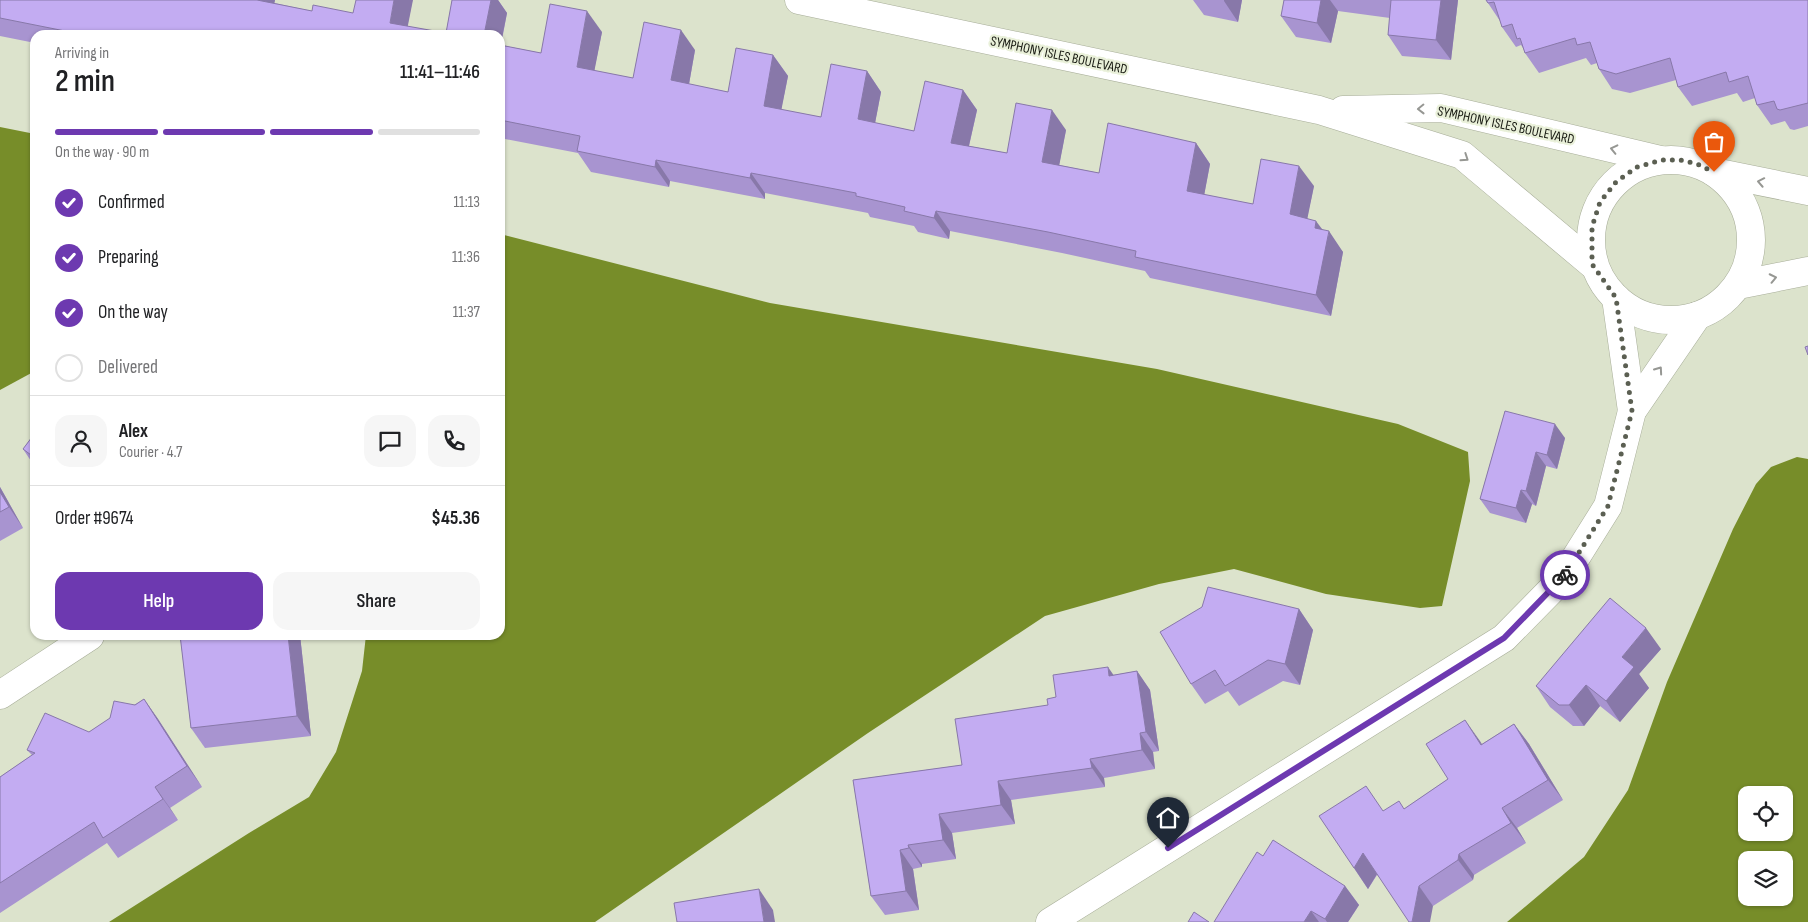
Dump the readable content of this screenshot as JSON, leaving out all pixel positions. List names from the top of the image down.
{
  "streets": {
    "street": ["SYMPHONY ISLES BOULEVARD"]
  },
  "page": {
    "heading": ["2 min", "Arriving in", "11:41–11:46"],
    "panel": [
      "Alex",
      "Courier · 4.7",
      "Order #9674",
      "$45.36"
    ],
    "bar": "On the way · 90 m",
    "list": [
      ["Confirmed", "11:13"],
      ["Preparing", "11:36"],
      ["On the way", "11:37"],
      "Delivered"
    ],
    "buttons": ["Help", "Share"]
  }
}
